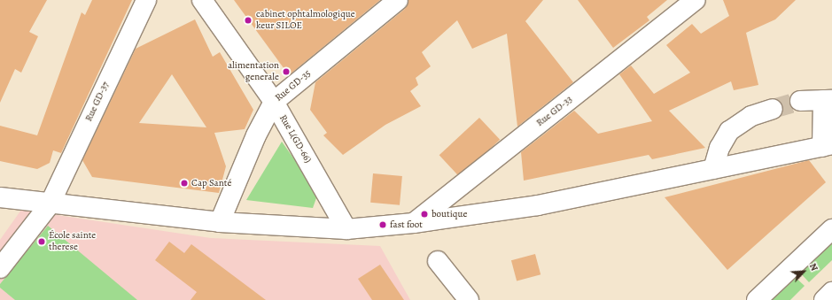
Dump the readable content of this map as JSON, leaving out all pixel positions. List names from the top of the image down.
{
  "streets": {
    "street": [
      "Rue GD-35",
      "Rue GD-37",
      "Rue GD-33",
      "Rue L(GD-66)"
    ]
  },
  "crossings": [
    ["Rue GD-35", "Rue L(GD-66)"]
  ],
  "places": [
    "cabinet ophtalmologique keur SILOE",
    "alimentation generale",
    "Cap Santé",
    "boutique",
    "fast foot",
    "École sainte therese"
  ],
  "north": "top right"
}
